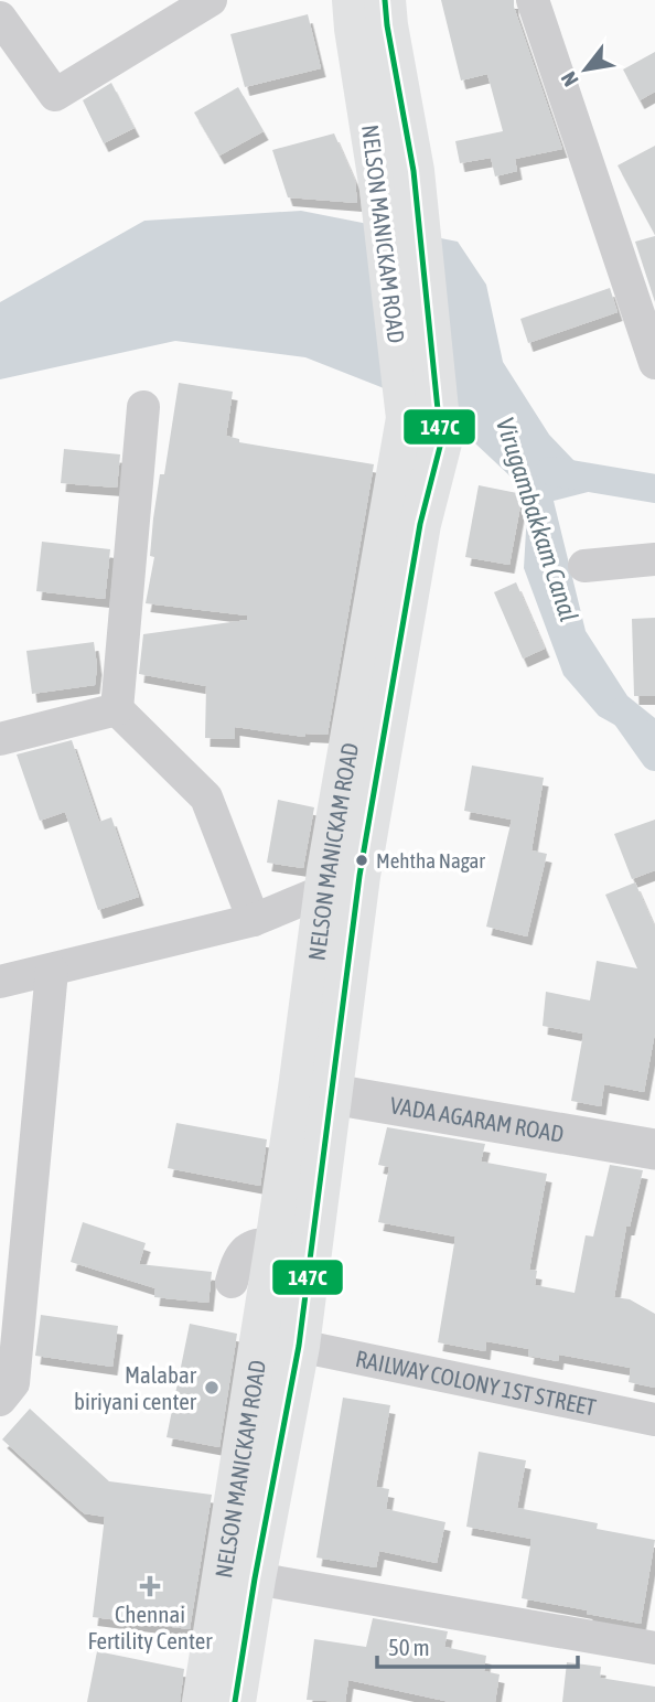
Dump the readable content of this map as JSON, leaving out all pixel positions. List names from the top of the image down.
{
  "streets": {
    "main road": ["NELSON MANICKAM ROAD"],
    "street": ["VADA AGARAM ROAD", "RAILWAY COLONY 1ST STREET"]
  },
  "crossings": [
    ["NELSON MANICKAM ROAD", "VADA AGARAM ROAD"],
    ["NELSON MANICKAM ROAD", "RAILWAY COLONY 1ST STREET"]
  ],
  "water": ["Virugambakkam Canal"],
  "places": {
    "other": ["Mehtha Nagar", "Malabar biriyani center"],
    "health": ["Chennai Fertility Center"]
  },
  "lines": ["transit line 147C"],
  "scale_bar": "50 m",
  "north": "bottom left"
}
